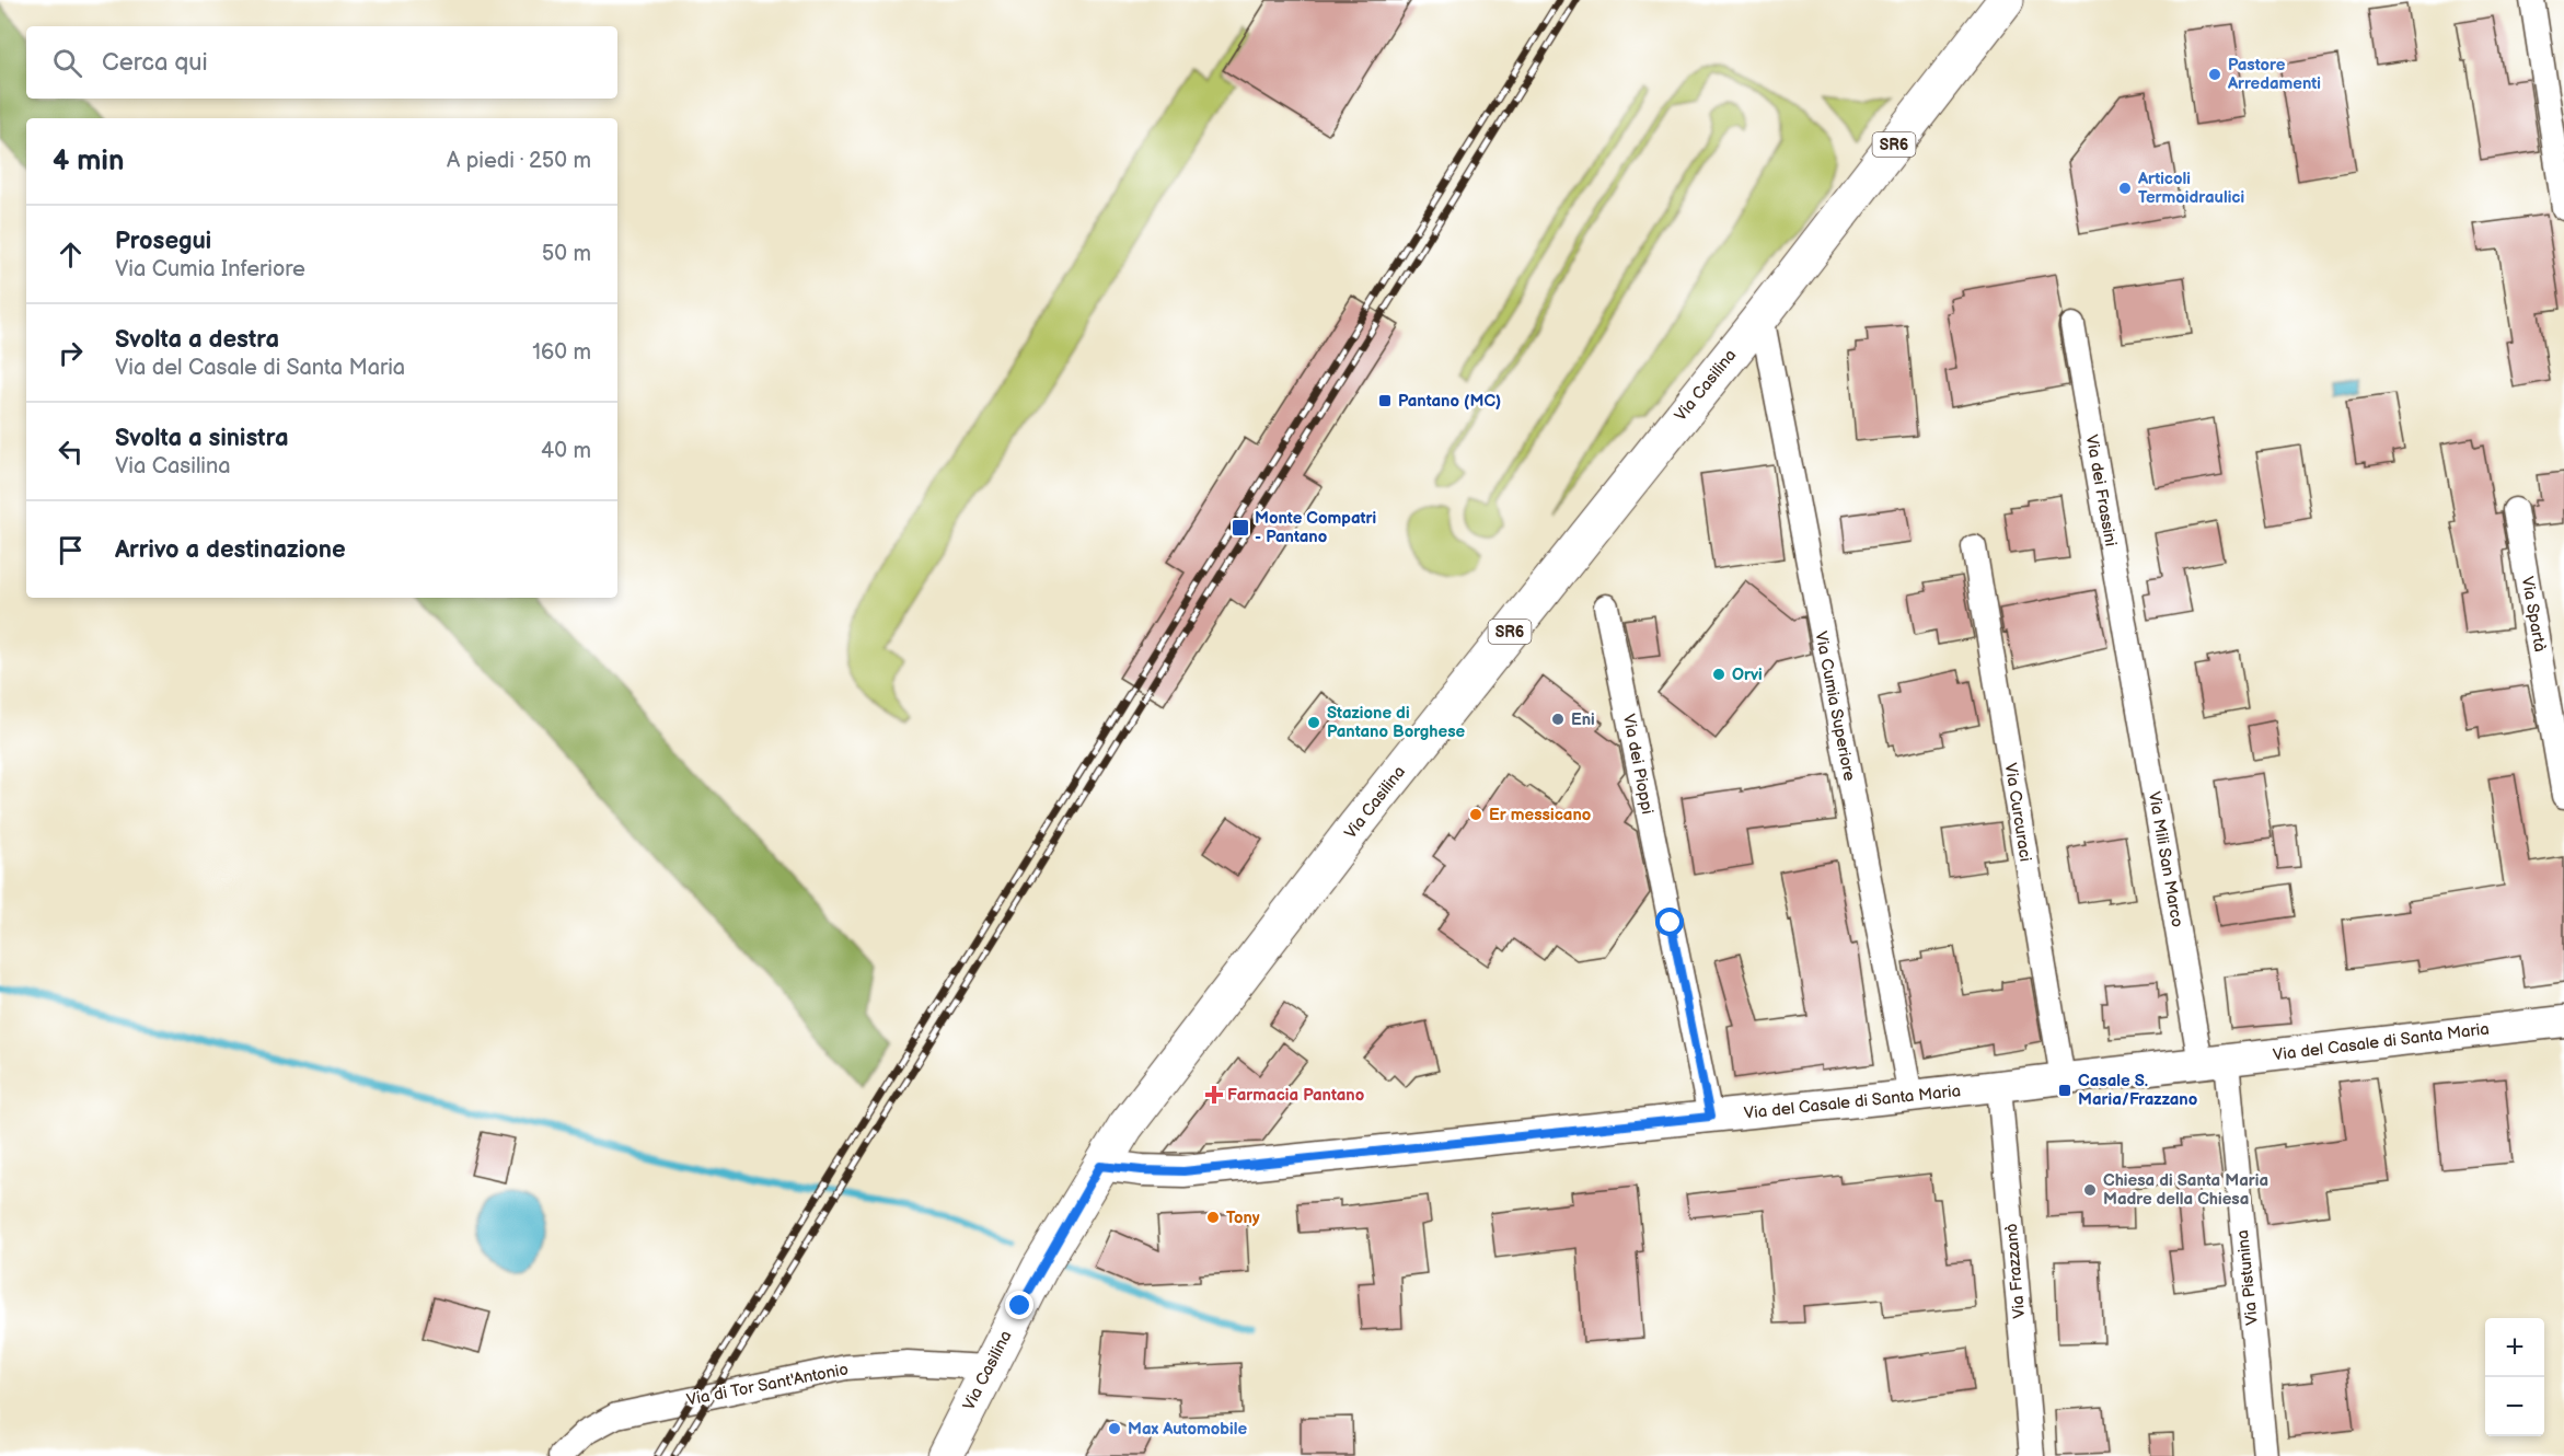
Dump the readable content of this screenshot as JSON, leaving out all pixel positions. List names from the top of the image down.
{
  "streets": {
    "main road": ["SR6", "Via Casilina"],
    "street": [
      "Via dei Frassini",
      "Via Spartà",
      "Via Cumia Superiore",
      "Via dei Pioppi",
      "Via Curcuraci",
      "Via Mili San Marco",
      "Via del Casale di Santa Maria",
      "Via Frazzanò",
      "Via Pistunina",
      "Via di Tor Sant'Antonio"
    ]
  },
  "crossings": [
    ["Via Casilina", "Via Cumia Superiore"],
    ["Via Casilina", "Via del Casale di Santa Maria"],
    ["Via Casilina", "Via di Tor Sant'Antonio"],
    ["Via dei Frassini", "Via Mili San Marco"],
    ["Via Cumia Superiore", "Via del Casale di Santa Maria"],
    ["Via dei Pioppi", "Via del Casale di Santa Maria"],
    ["Via Curcuraci", "Via del Casale di Santa Maria"],
    ["Via Mili San Marco", "Via del Casale di Santa Maria"],
    ["Via Mili San Marco", "Via Pistunina"],
    ["Via del Casale di Santa Maria", "Via Frazzanò"],
    ["Via del Casale di Santa Maria", "Via Pistunina"]
  ],
  "places": {
    "other": [
      "Pastore Arredamenti",
      "Articoli Termoidraulici",
      "Orvi",
      "Eni",
      "Stazione di Pantano Borghese",
      "Er messicano",
      "Chiesa di Santa Maria Madre della Chiesa",
      "Tony",
      "Max Automobile"
    ],
    "transit": ["Pantano (MC)", "Monte Compatri - Pantano", "Casale S. Maria/Frazzano"],
    "health": ["Farmacia Pantano"]
  },
  "page": {
    "search": "Cerca qui",
    "heading": ["4 min", "A piedi · 250 m"],
    "list": [
      ["Prosegui", "Via Cumia Inferiore", "50 m"],
      ["Svolta a destra", "Via del Casale di Santa Maria", "160 m"],
      ["Svolta a sinistra", "Via Casilina", "40 m"],
      "Arrivo a destinazione"
    ],
    "map_buttons": ["+", "−"]
  }
}
